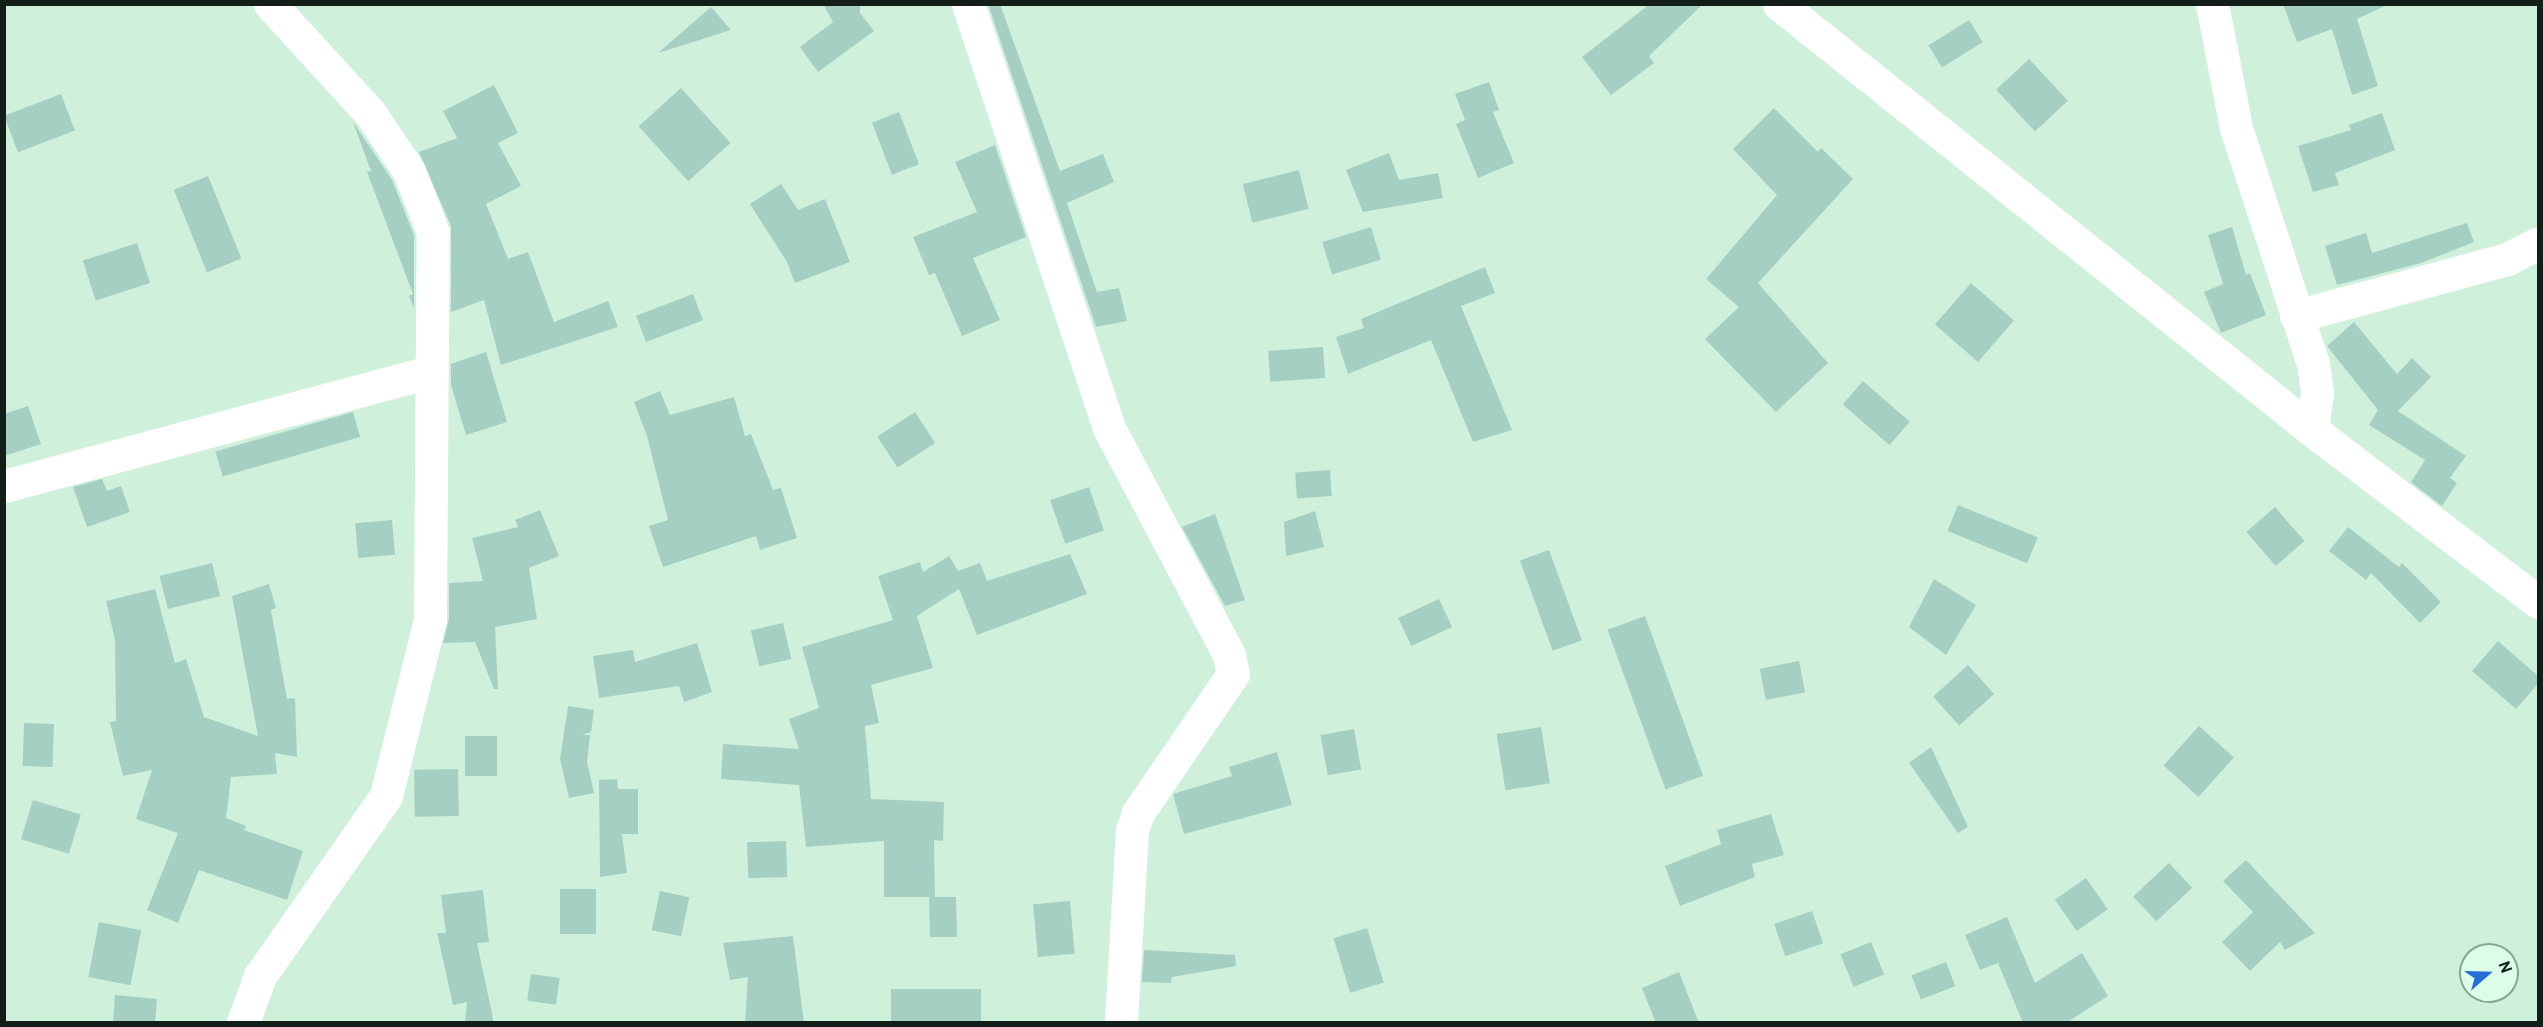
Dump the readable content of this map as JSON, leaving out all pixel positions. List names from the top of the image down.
{
  "north": "right"
}
